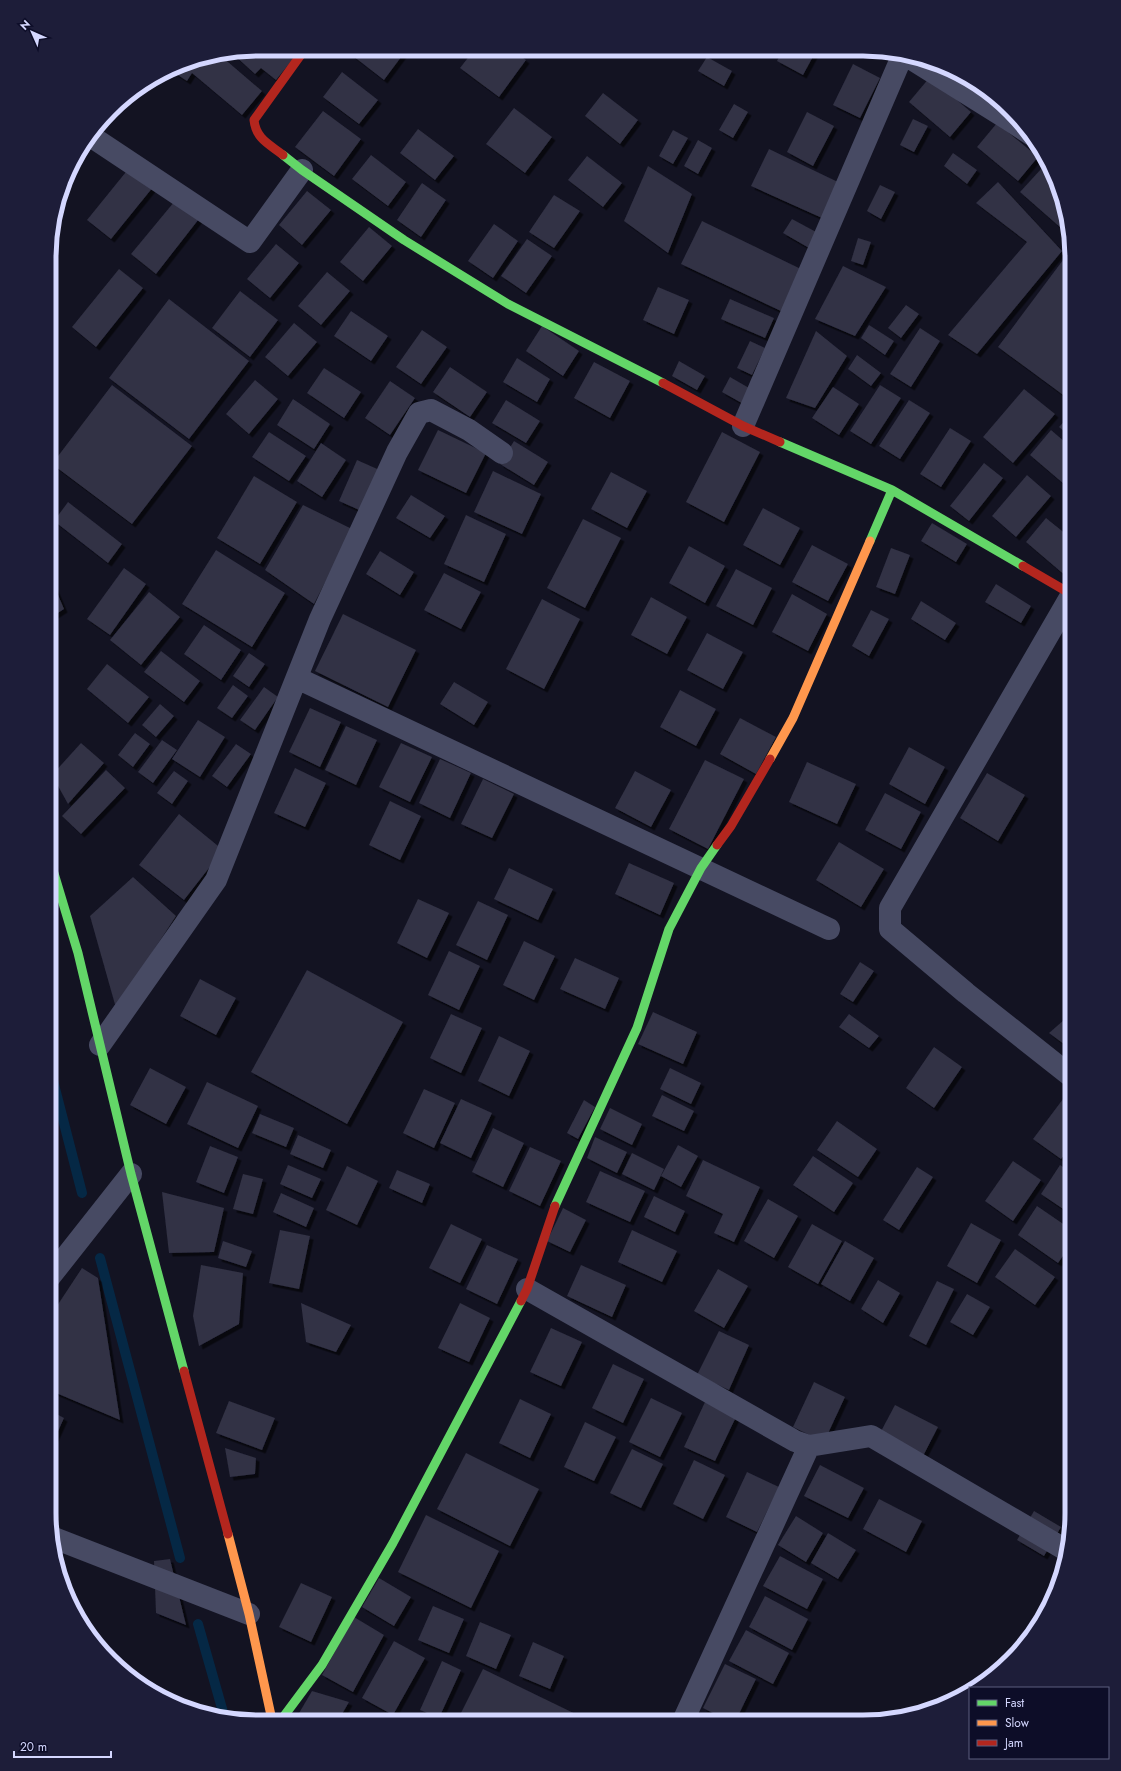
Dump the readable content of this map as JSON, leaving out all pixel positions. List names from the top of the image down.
{
  "legend": ["Fast", "Slow", "Jam"],
  "scale_bar": "20 m",
  "north": "top left"
}
